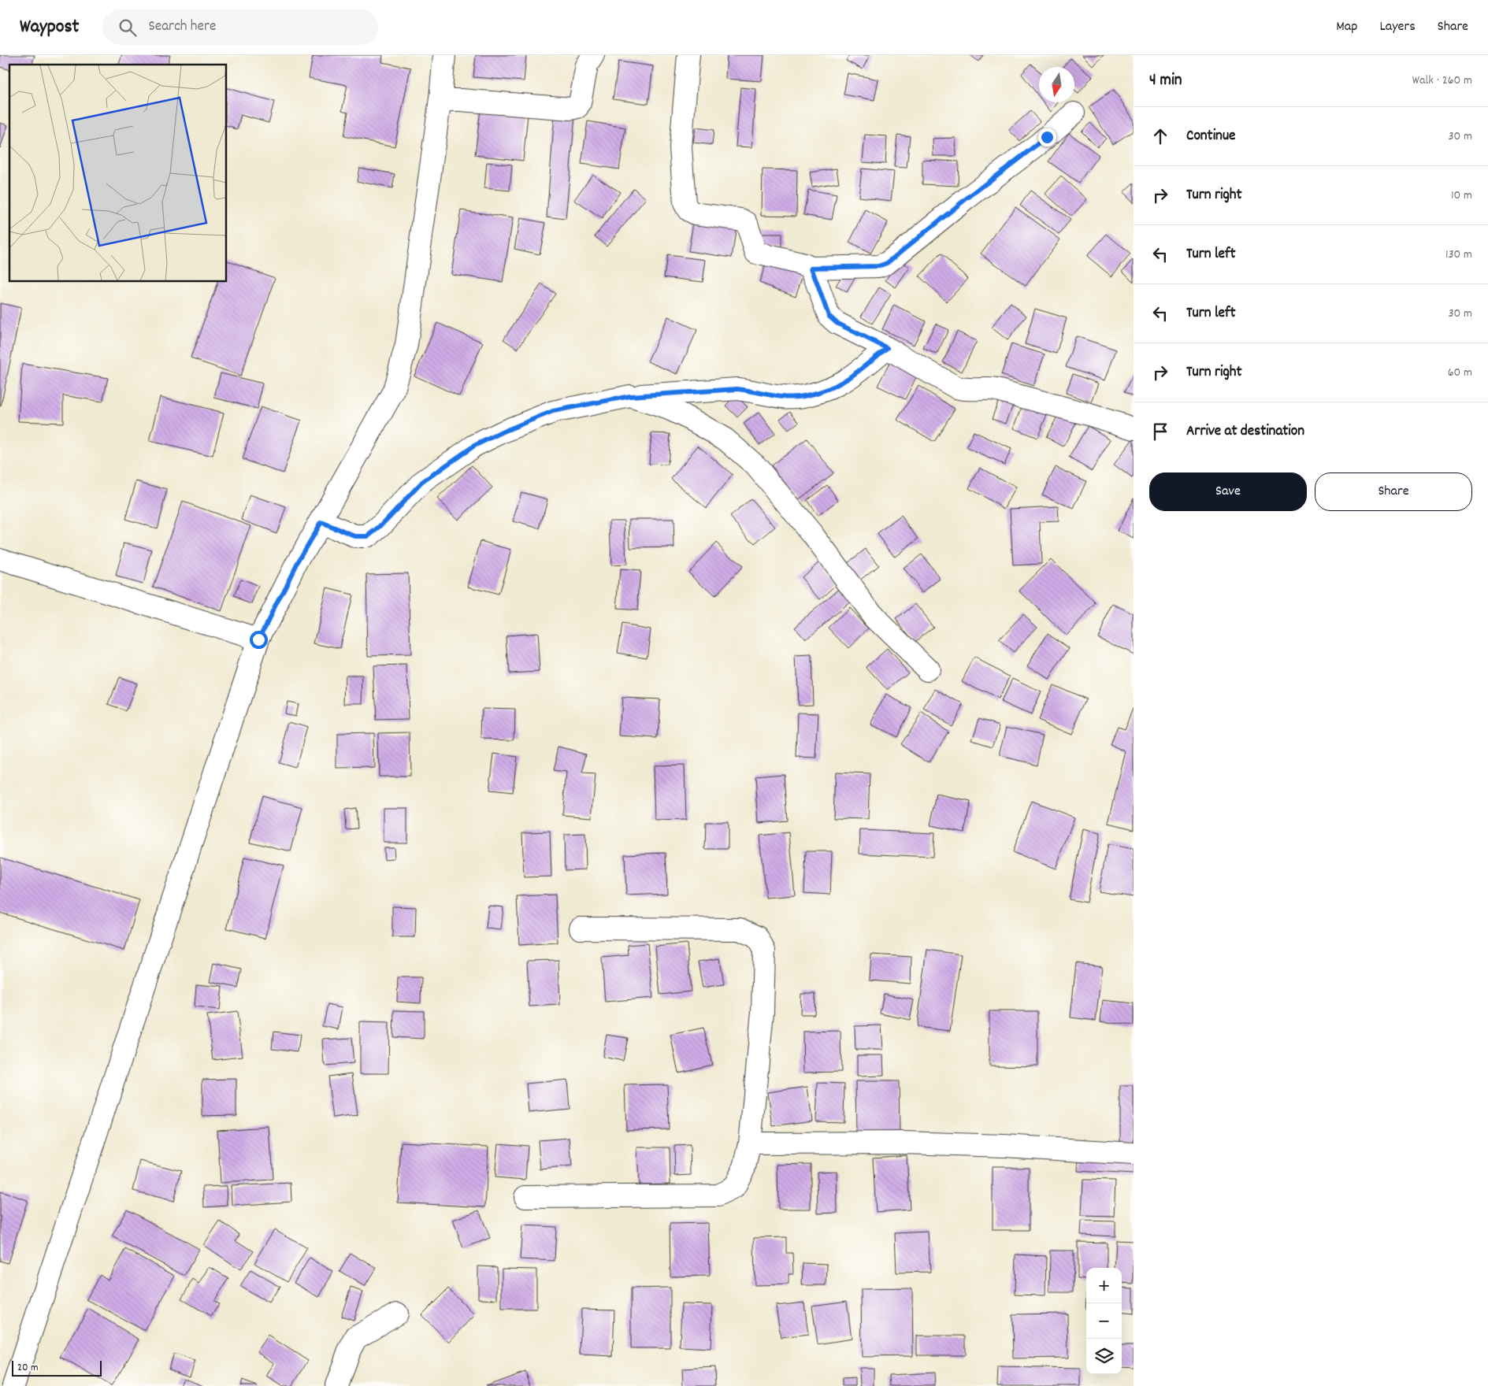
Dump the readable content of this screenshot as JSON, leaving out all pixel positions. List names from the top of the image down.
{
  "scale_bar": "20 m",
  "north": "bottom",
  "page": {
    "header": "Waypost",
    "search": "Search here",
    "nav": ["Map", "Layers", "Share"],
    "heading": ["4 min", "Walk · 260 m"],
    "list": [
      ["Continue", "30 m"],
      ["Turn right", "10 m"],
      ["Turn left", "130 m"],
      ["Turn left", "30 m"],
      ["Turn right", "60 m"],
      "Arrive at destination"
    ],
    "buttons": ["Save", "Share"],
    "map_buttons": ["+", "−"],
    "scale": "20 m"
  }
}
